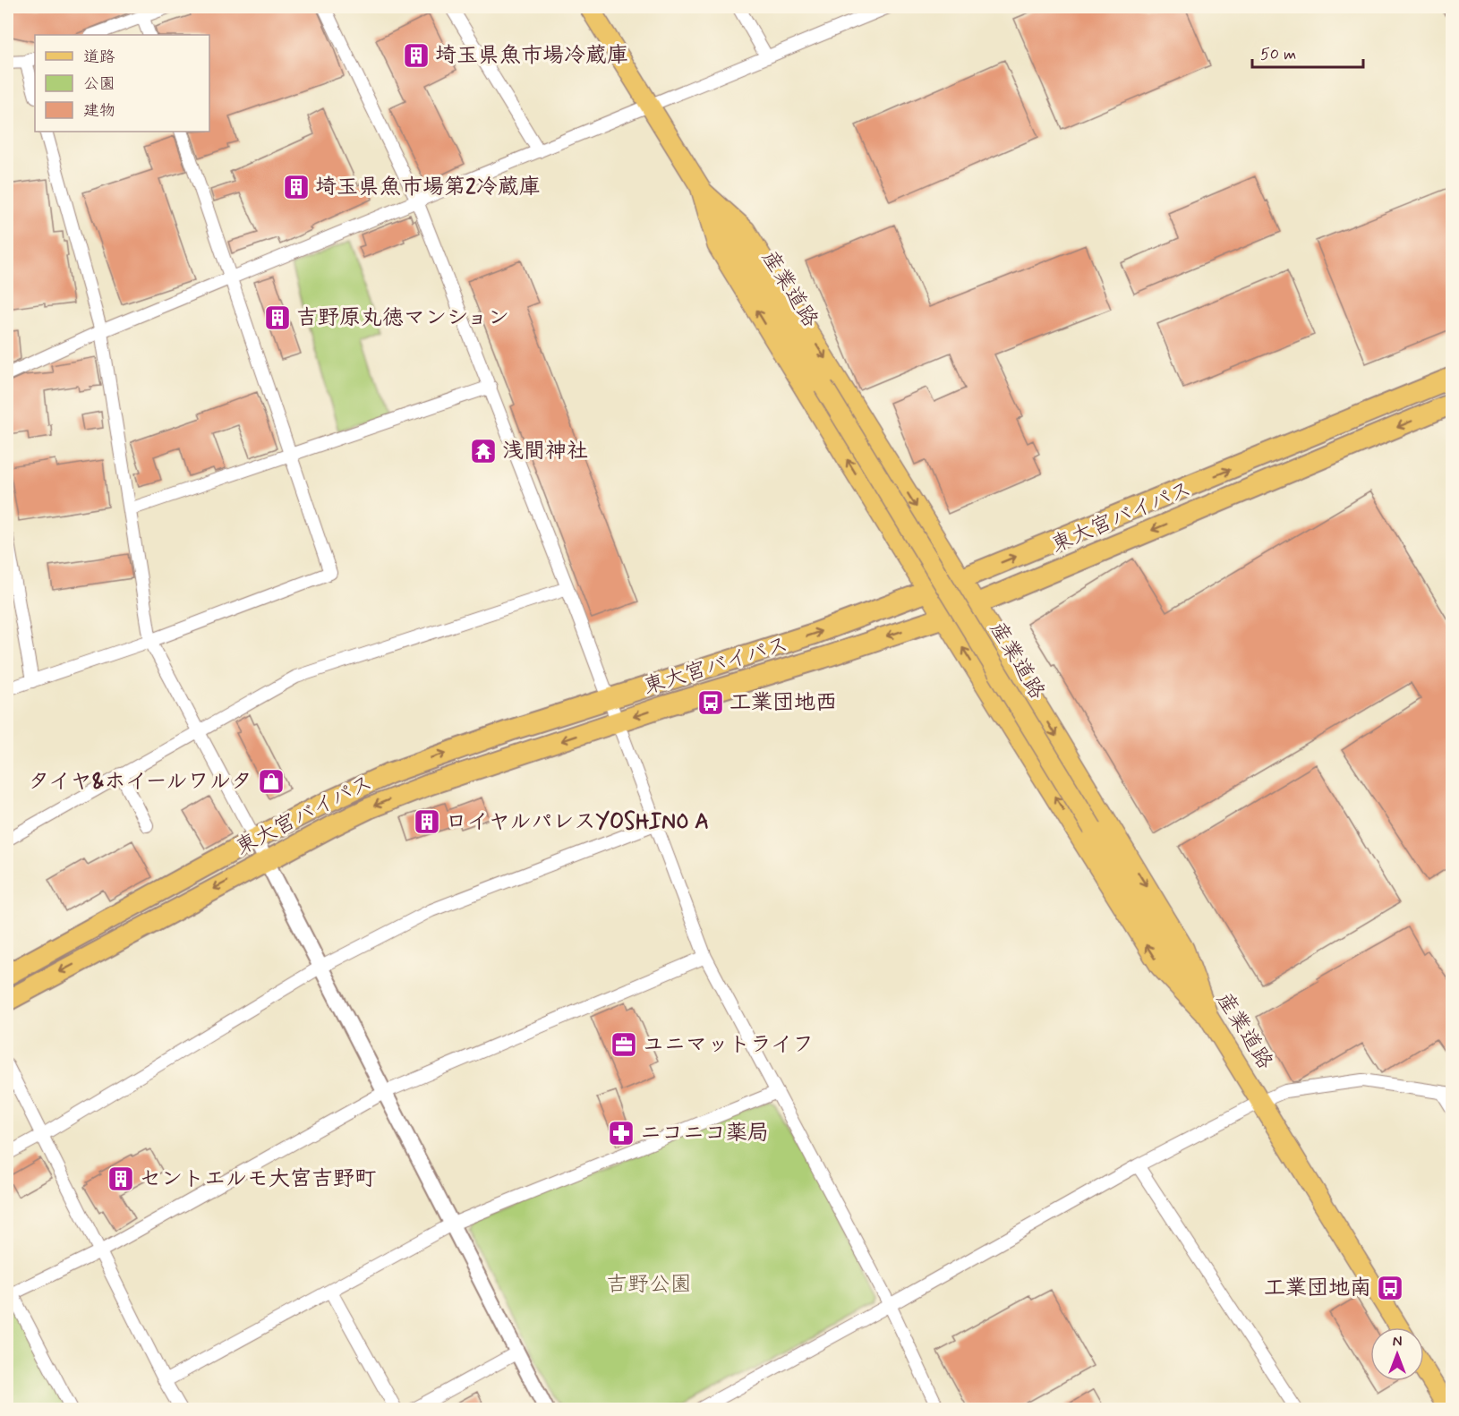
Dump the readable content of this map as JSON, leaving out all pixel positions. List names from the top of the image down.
{
  "streets": {
    "highway": ["東大宮バイパス"],
    "main road": ["産業道路"]
  },
  "parks": ["吉野公園"],
  "places": {
    "building": [
      "埼玉県魚市場冷蔵庫",
      "埼玉県魚市場第2冷蔵庫",
      "吉野原丸徳マンション",
      "ロイヤルパレスYOSHINO A",
      "セントエルモ大宮吉野町"
    ],
    "temple": ["浅間神社"],
    "bus stop": ["工業団地西", "工業団地南"],
    "shop": ["タイヤ&ホイールワルタ"],
    "office": ["ユニマットライフ"],
    "pharmacy": ["ニコニコ薬局"]
  },
  "legend": ["道路", "公園", "建物"],
  "scale_bar": "50 m",
  "north": "top"
}
